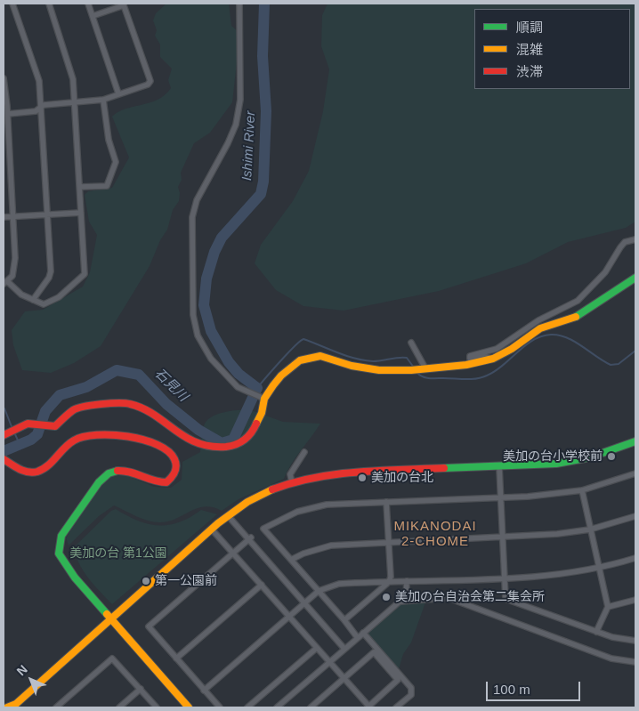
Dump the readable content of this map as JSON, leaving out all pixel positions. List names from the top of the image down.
{
  "districts": ["MIKANODAI 2-CHOME"],
  "water": ["Ishimi River", "石見川"],
  "parks": ["美加の台 第1公園"],
  "places": [
    "美加の台小学校前",
    "美加の台北",
    "第一公園前",
    "美加の台自治会第二集会所"
  ],
  "legend": ["順調", "混雑", "渋滞"],
  "scale_bar": "100 m",
  "north": "top left"
}
